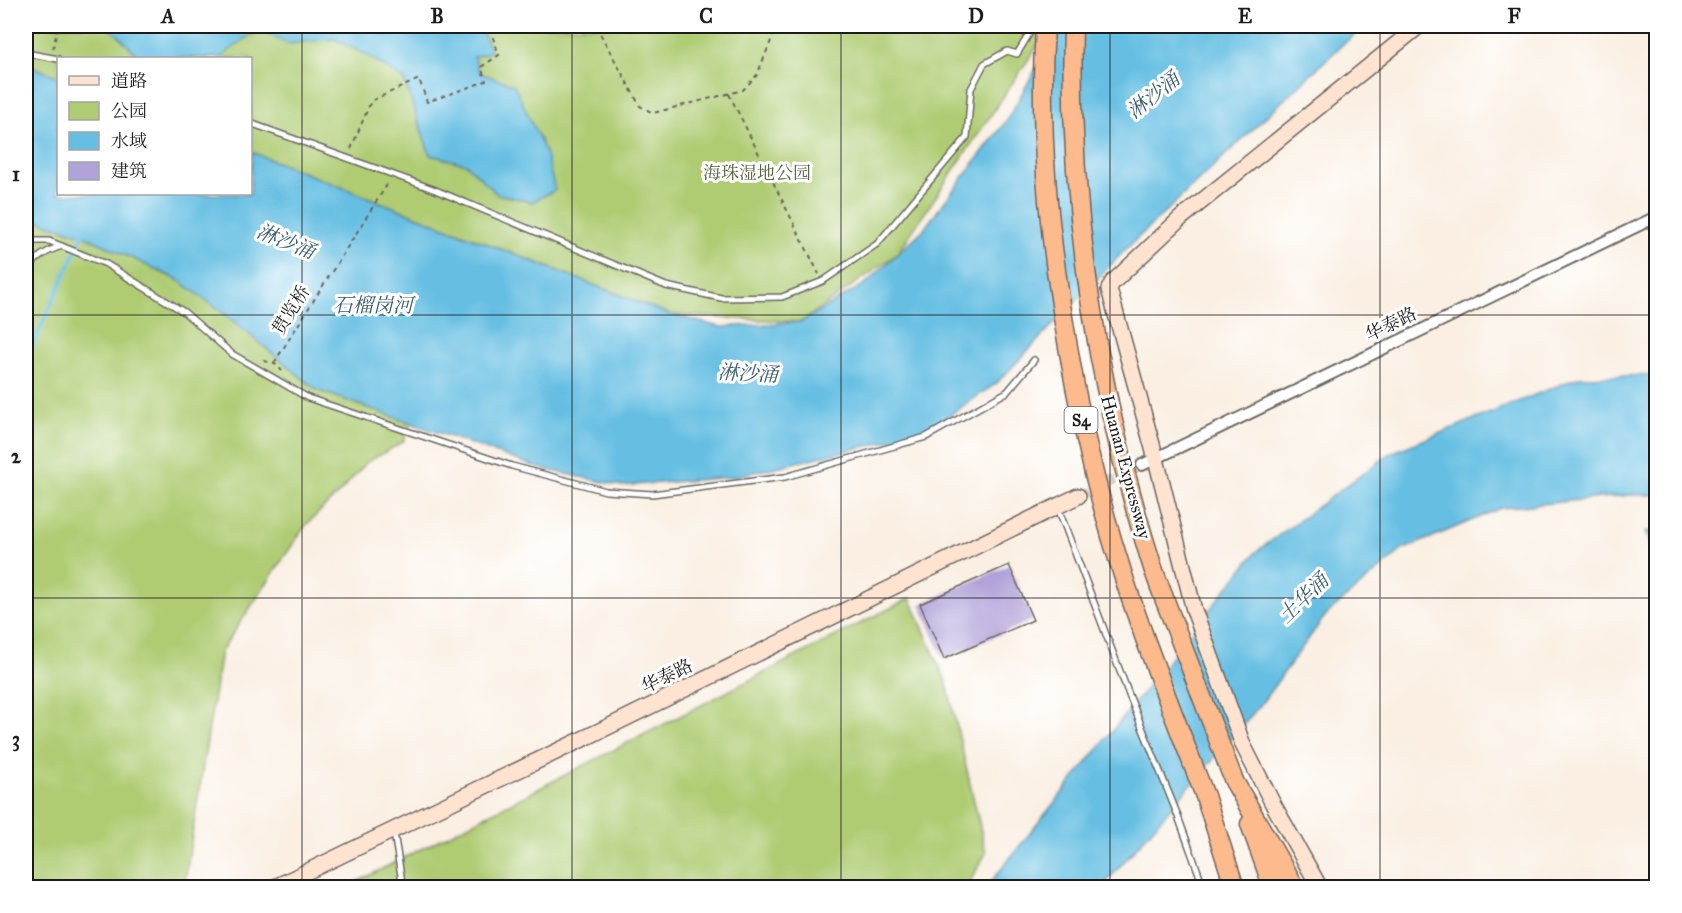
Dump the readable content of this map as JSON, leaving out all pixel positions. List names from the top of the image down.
{
  "streets": {
    "highway": ["S4", "Huanan Expressway"],
    "street": ["华泰路"],
    "path": ["贯览桥"]
  },
  "water": ["淋沙涌", "石榴岗河", "土华涌"],
  "parks": ["海珠湿地公园"],
  "legend": [
    "道路",
    "公园",
    "水域",
    "建筑"
  ],
  "grid": {
    "columns": [
      "A",
      "B",
      "C",
      "D",
      "E",
      "F"
    ],
    "rows": ["1", "2", "3"]
  }
}
